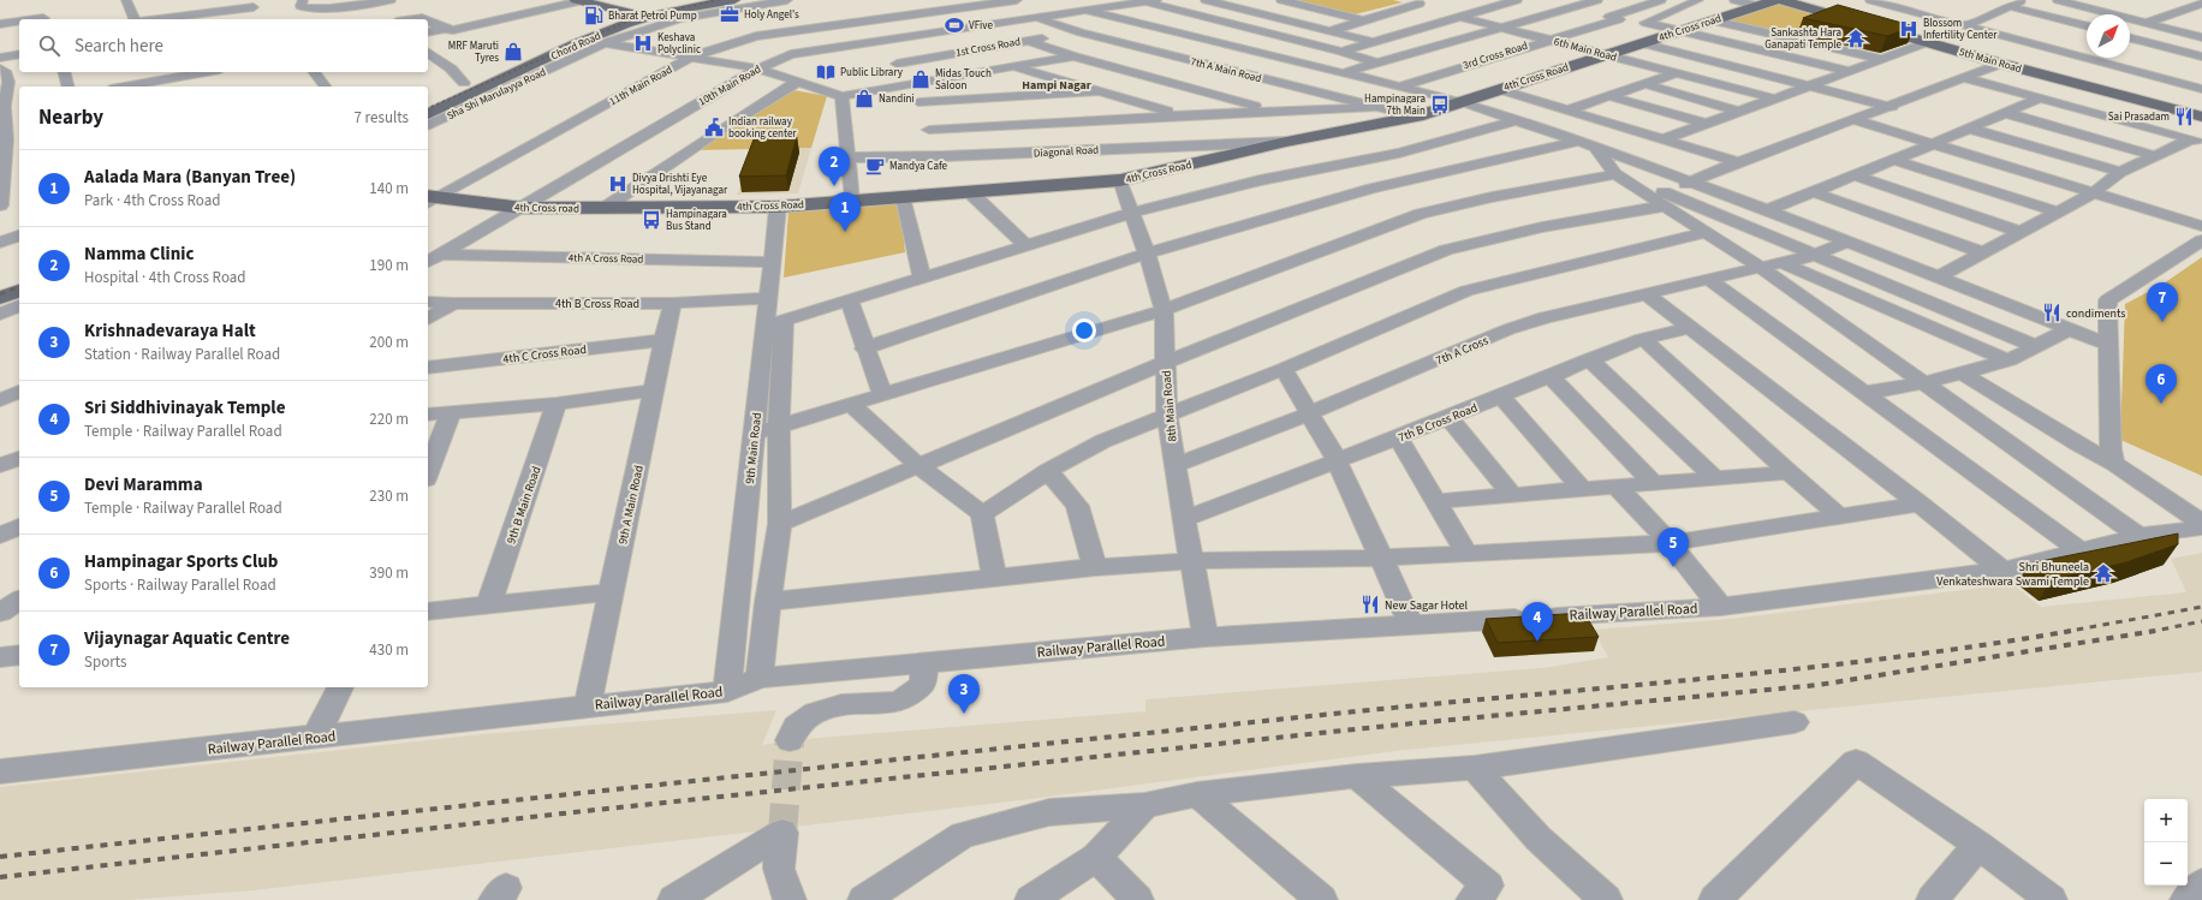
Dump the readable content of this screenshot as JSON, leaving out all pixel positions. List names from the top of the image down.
{
  "streets": {
    "main road": [
      "4th Cross road",
      "Chord Road",
      "5th Main Road",
      "4th Cross Road"
    ],
    "street": [
      "1st Cross Road",
      "6th Main Road",
      "3rd Cross Road",
      "7th A Main Road",
      "11th Main Road",
      "10th Main Road",
      "Sha Shi Marulayya Road",
      "Diagonal Road",
      "4th A Cross Road",
      "4th B Cross Road",
      "7th A Cross",
      "4th C Cross Road",
      "8th Main Road",
      "7th B Cross Road",
      "9th Main Road",
      "9th B Main Road",
      "9th A Main Road",
      "Railway Parallel Road"
    ]
  },
  "crossings": [
    ["4th Cross road", "6th Main Road"],
    ["4th Cross road", "4th Cross Road"],
    ["4th Cross road", "11th Main Road"],
    ["4th Cross road", "10th Main Road"],
    ["1st Cross Road", "7th A Main Road"],
    ["6th Main Road", "3rd Cross Road"],
    ["6th Main Road", "4th Cross Road"],
    ["7th A Main Road", "4th Cross Road"],
    ["7th A Main Road", "10th Main Road"],
    ["4th Cross Road", "Diagonal Road"],
    ["4th Cross Road", "8th Main Road"],
    ["4th Cross Road", "9th Main Road"],
    ["10th Main Road", "4th A Cross Road"],
    ["4th A Cross Road", "9th Main Road"],
    ["4th B Cross Road", "9th Main Road"],
    ["4th B Cross Road", "9th A Main Road"],
    ["7th A Cross", "8th Main Road"],
    ["4th C Cross Road", "9th A Main Road"],
    ["8th Main Road", "7th B Cross Road"],
    ["8th Main Road", "Railway Parallel Road"],
    ["9th Main Road", "Railway Parallel Road"],
    ["9th A Main Road", "Railway Parallel Road"]
  ],
  "districts": ["Hampi Nagar"],
  "places": {
    "office": ["Holy Angel's"],
    "fuel station": ["Bharat Petrol Pump"],
    "sports": ["VFive"],
    "hospital": ["Blossom Infertility Center", "Keshava Polyclinic", "Divya Drishti Eye Hospital, Vijayanagar"],
    "temple": ["Sankashta Hara Ganapati Temple", "Shri Bhuneela Venkateshwara Swami Temple"],
    "shop": ["MRF Maruti Tyres", "Midas Touch Saloon", "Nandini"],
    "library": ["Public Library"],
    "bus stop": ["Hampinagara 7th Main", "Hampinagara Bus Stand"],
    "restaurant": ["Sai Prasadam", "condiments", "New Sagar Hotel"],
    "public building": ["Indian railway booking center"],
    "cafe": ["Mandya Cafe"]
  },
  "north": "top right",
  "page": {
    "search": "Search here",
    "heading": ["Nearby", "7 results"],
    "pins": [
      "2",
      "1",
      "7",
      "6",
      "5",
      "4",
      "3"
    ],
    "list": [
      {
        "mark": "1",
        "name": "Aalada Mara (Banyan Tree)",
        "note": "Park · 4th Cross Road",
        "value": "140 m"
      },
      {
        "mark": "2",
        "name": "Namma Clinic",
        "note": "Hospital · 4th Cross Road",
        "value": "190 m"
      },
      {
        "mark": "3",
        "name": "Krishnadevaraya Halt",
        "note": "Station · Railway Parallel Road",
        "value": "200 m"
      },
      {
        "mark": "4",
        "name": "Sri Siddhivinayak Temple",
        "note": "Temple · Railway Parallel Road",
        "value": "220 m"
      },
      {
        "mark": "5",
        "name": "Devi Maramma",
        "note": "Temple · Railway Parallel Road",
        "value": "230 m"
      },
      {
        "mark": "6",
        "name": "Hampinagar Sports Club",
        "note": "Sports · Railway Parallel Road",
        "value": "390 m"
      },
      {
        "mark": "7",
        "name": "Vijaynagar Aquatic Centre",
        "note": "Sports",
        "value": "430 m"
      }
    ],
    "map_buttons": ["+", "−"]
  }
}
